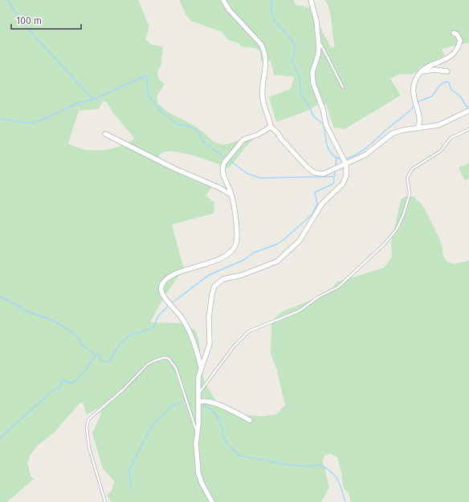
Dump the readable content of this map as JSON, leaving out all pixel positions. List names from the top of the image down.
{
  "scale_bar": "100 m"
}
